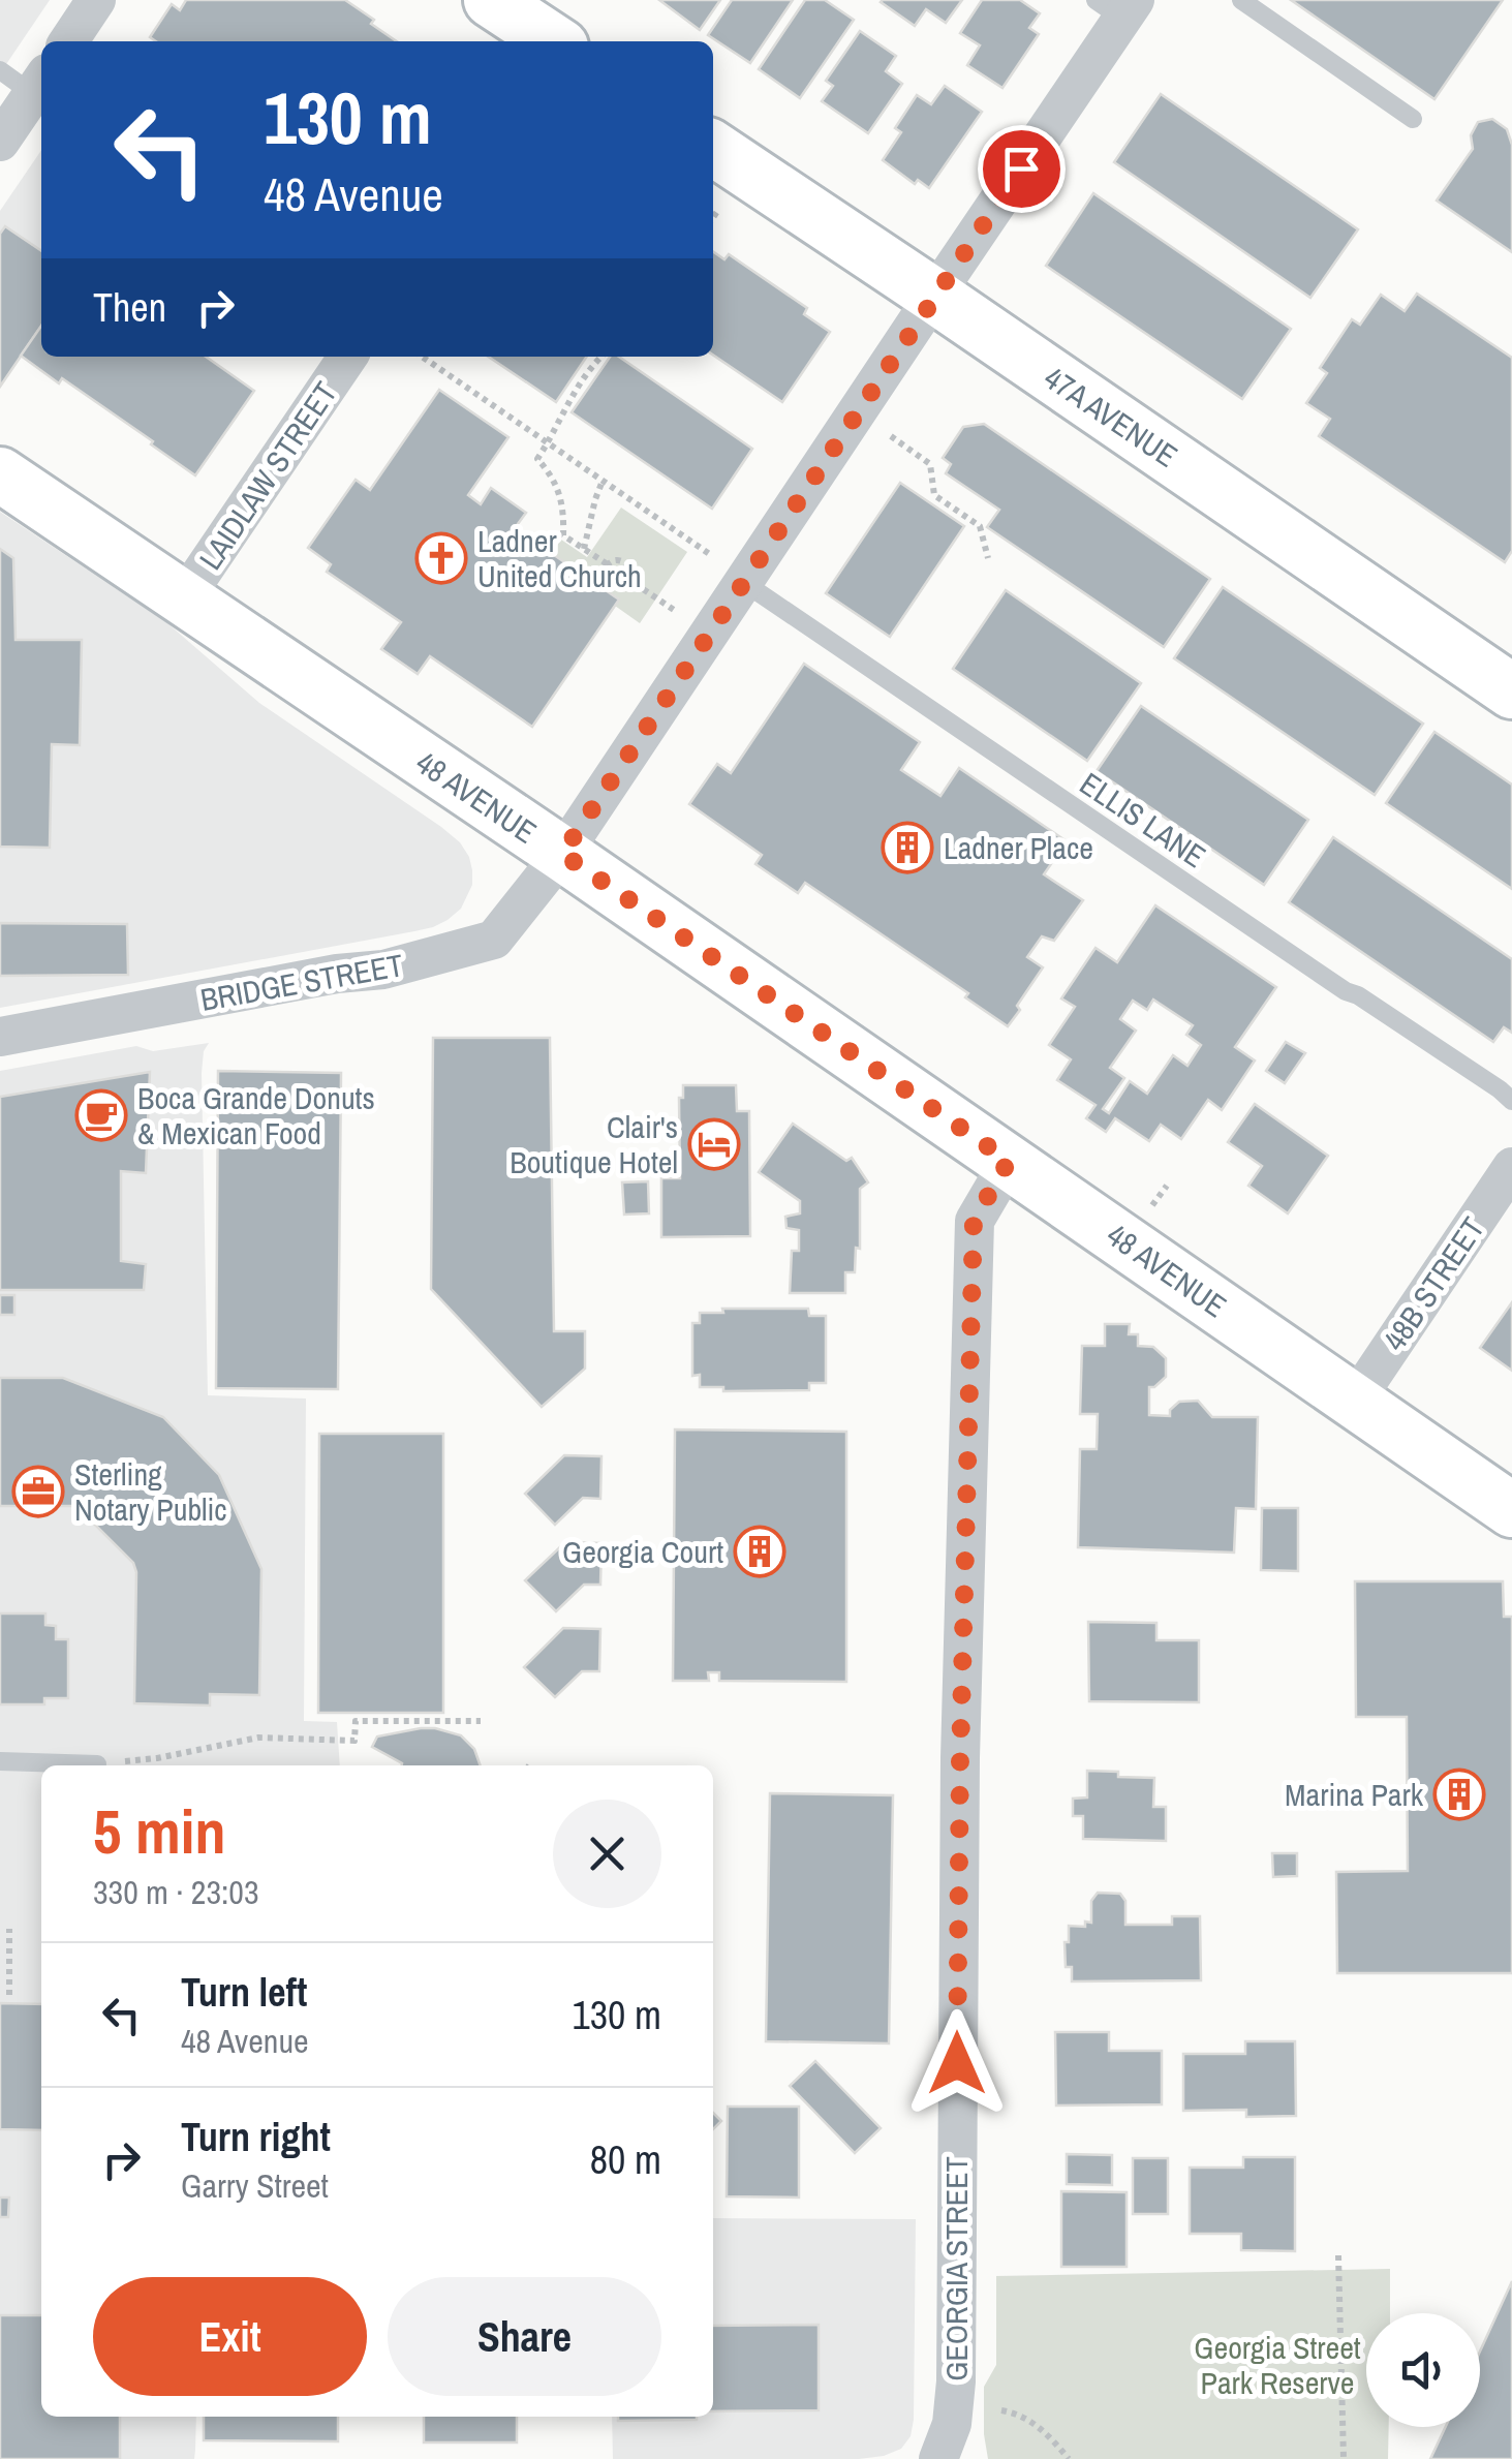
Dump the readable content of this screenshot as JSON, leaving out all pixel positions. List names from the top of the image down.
{
  "streets": {
    "street": [
      "47A AVENUE",
      "LAIDLAW STREET",
      "48 AVENUE",
      "BRIDGE STREET",
      "48B STREET",
      "GEORGIA STREET"
    ],
    "lane": ["ELLIS LANE"]
  },
  "crossings": [
    ["47A AVENUE", "BRIDGE STREET"],
    ["LAIDLAW STREET", "48 AVENUE"],
    ["48 AVENUE", "BRIDGE STREET"],
    ["48 AVENUE", "48B STREET"],
    ["48 AVENUE", "GEORGIA STREET"],
    ["ELLIS LANE", "BRIDGE STREET"]
  ],
  "parks": ["Georgia Street Park Reserve"],
  "places": {
    "church": ["Ladner United Church"],
    "building": ["Ladner Place", "Georgia Court", "Marina Park"],
    "cafe": ["Boca Grande Donuts & Mexican Food"],
    "hotel": ["Clair's Boutique Hotel"],
    "office": ["Sterling Notary Public"]
  },
  "page": {
    "turn": ["130 m", "48 Avenue"],
    "then": "Then",
    "heading": ["5 min", "330 m · 23:03"],
    "list": [
      {
        "name": "Turn left",
        "note": "48 Avenue",
        "value": "130 m"
      },
      {
        "name": "Turn right",
        "note": "Garry Street",
        "value": "80 m"
      }
    ],
    "buttons": ["Exit", "Share"]
  }
}
